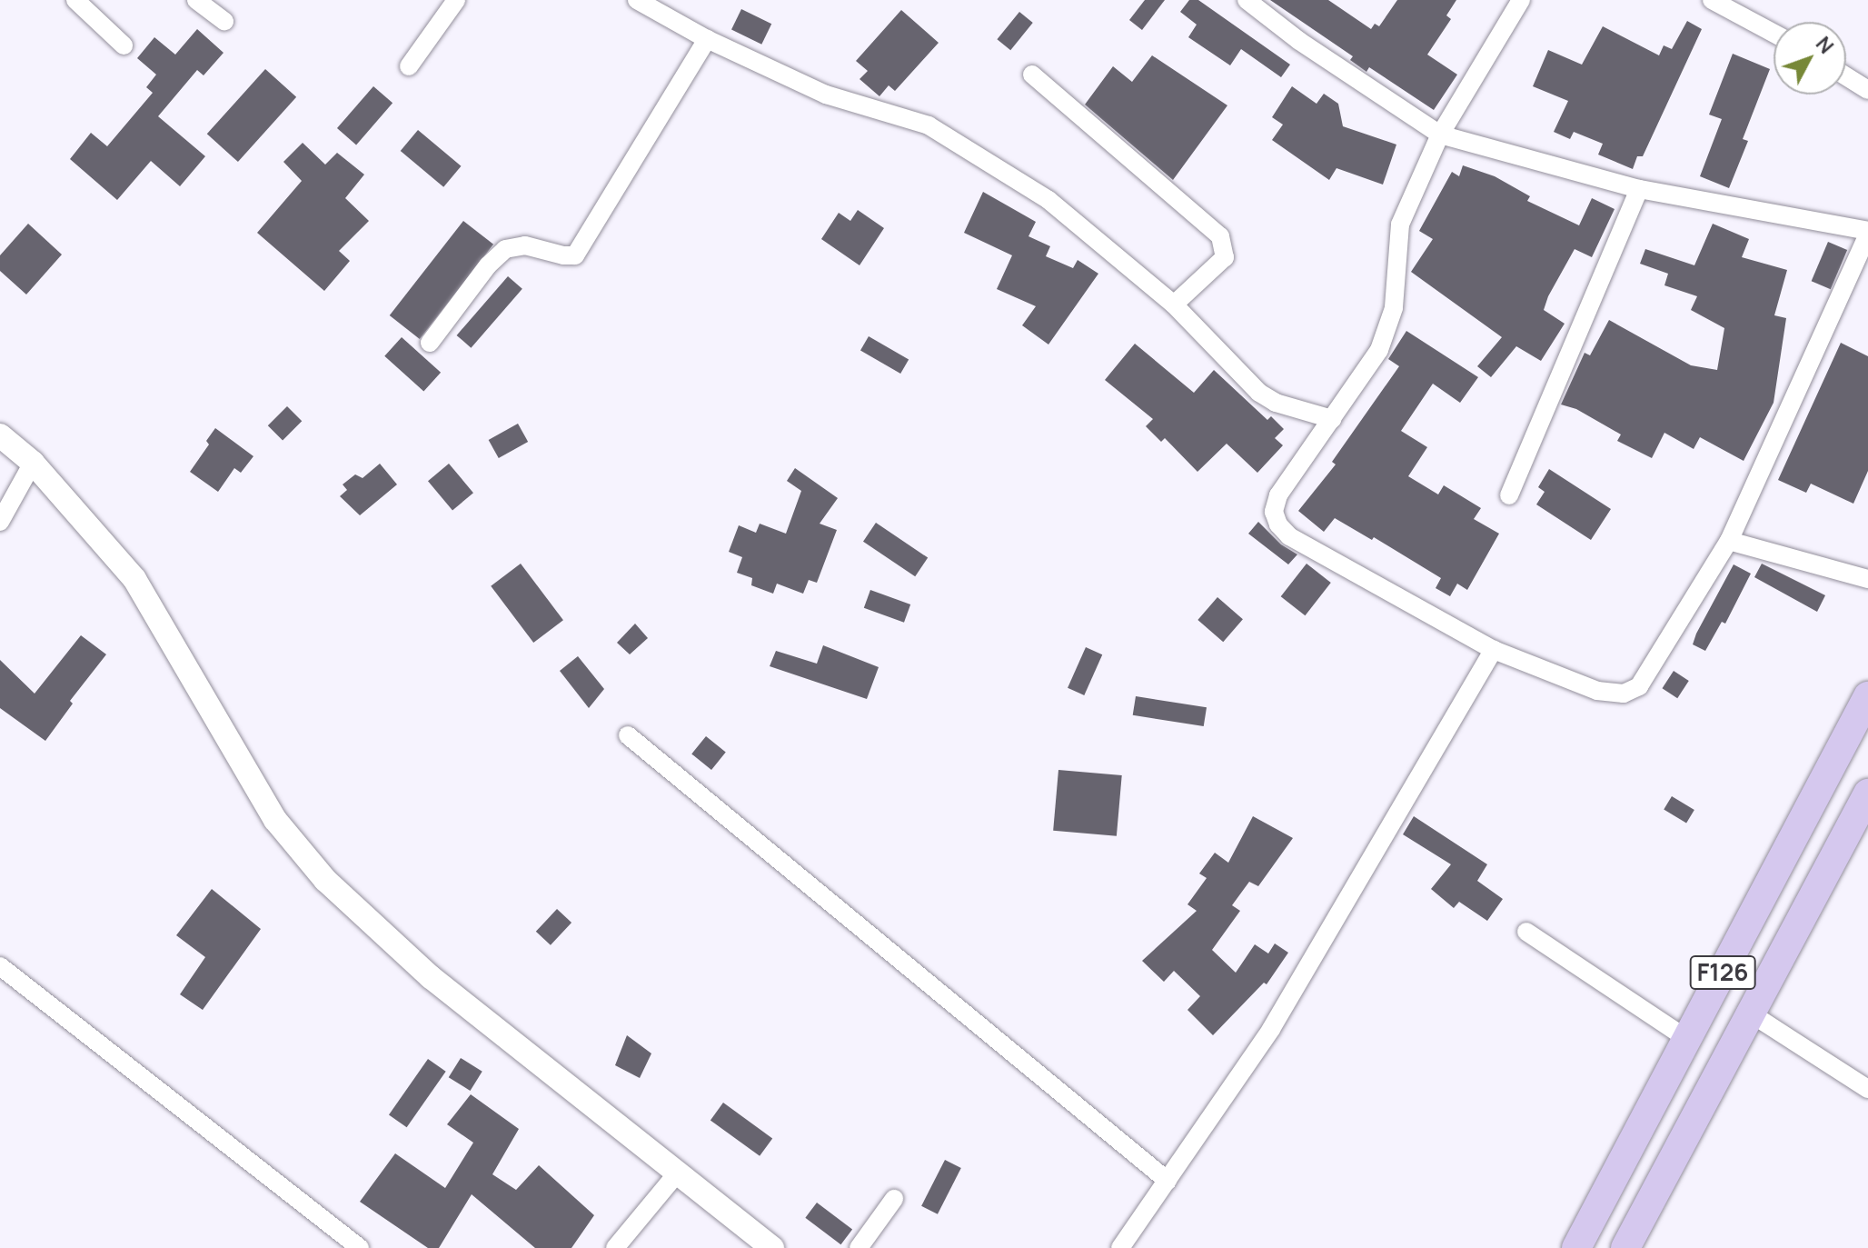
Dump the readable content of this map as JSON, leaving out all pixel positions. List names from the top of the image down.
{
  "streets": {
    "main road": ["F126"]
  },
  "north": "top right"
}
